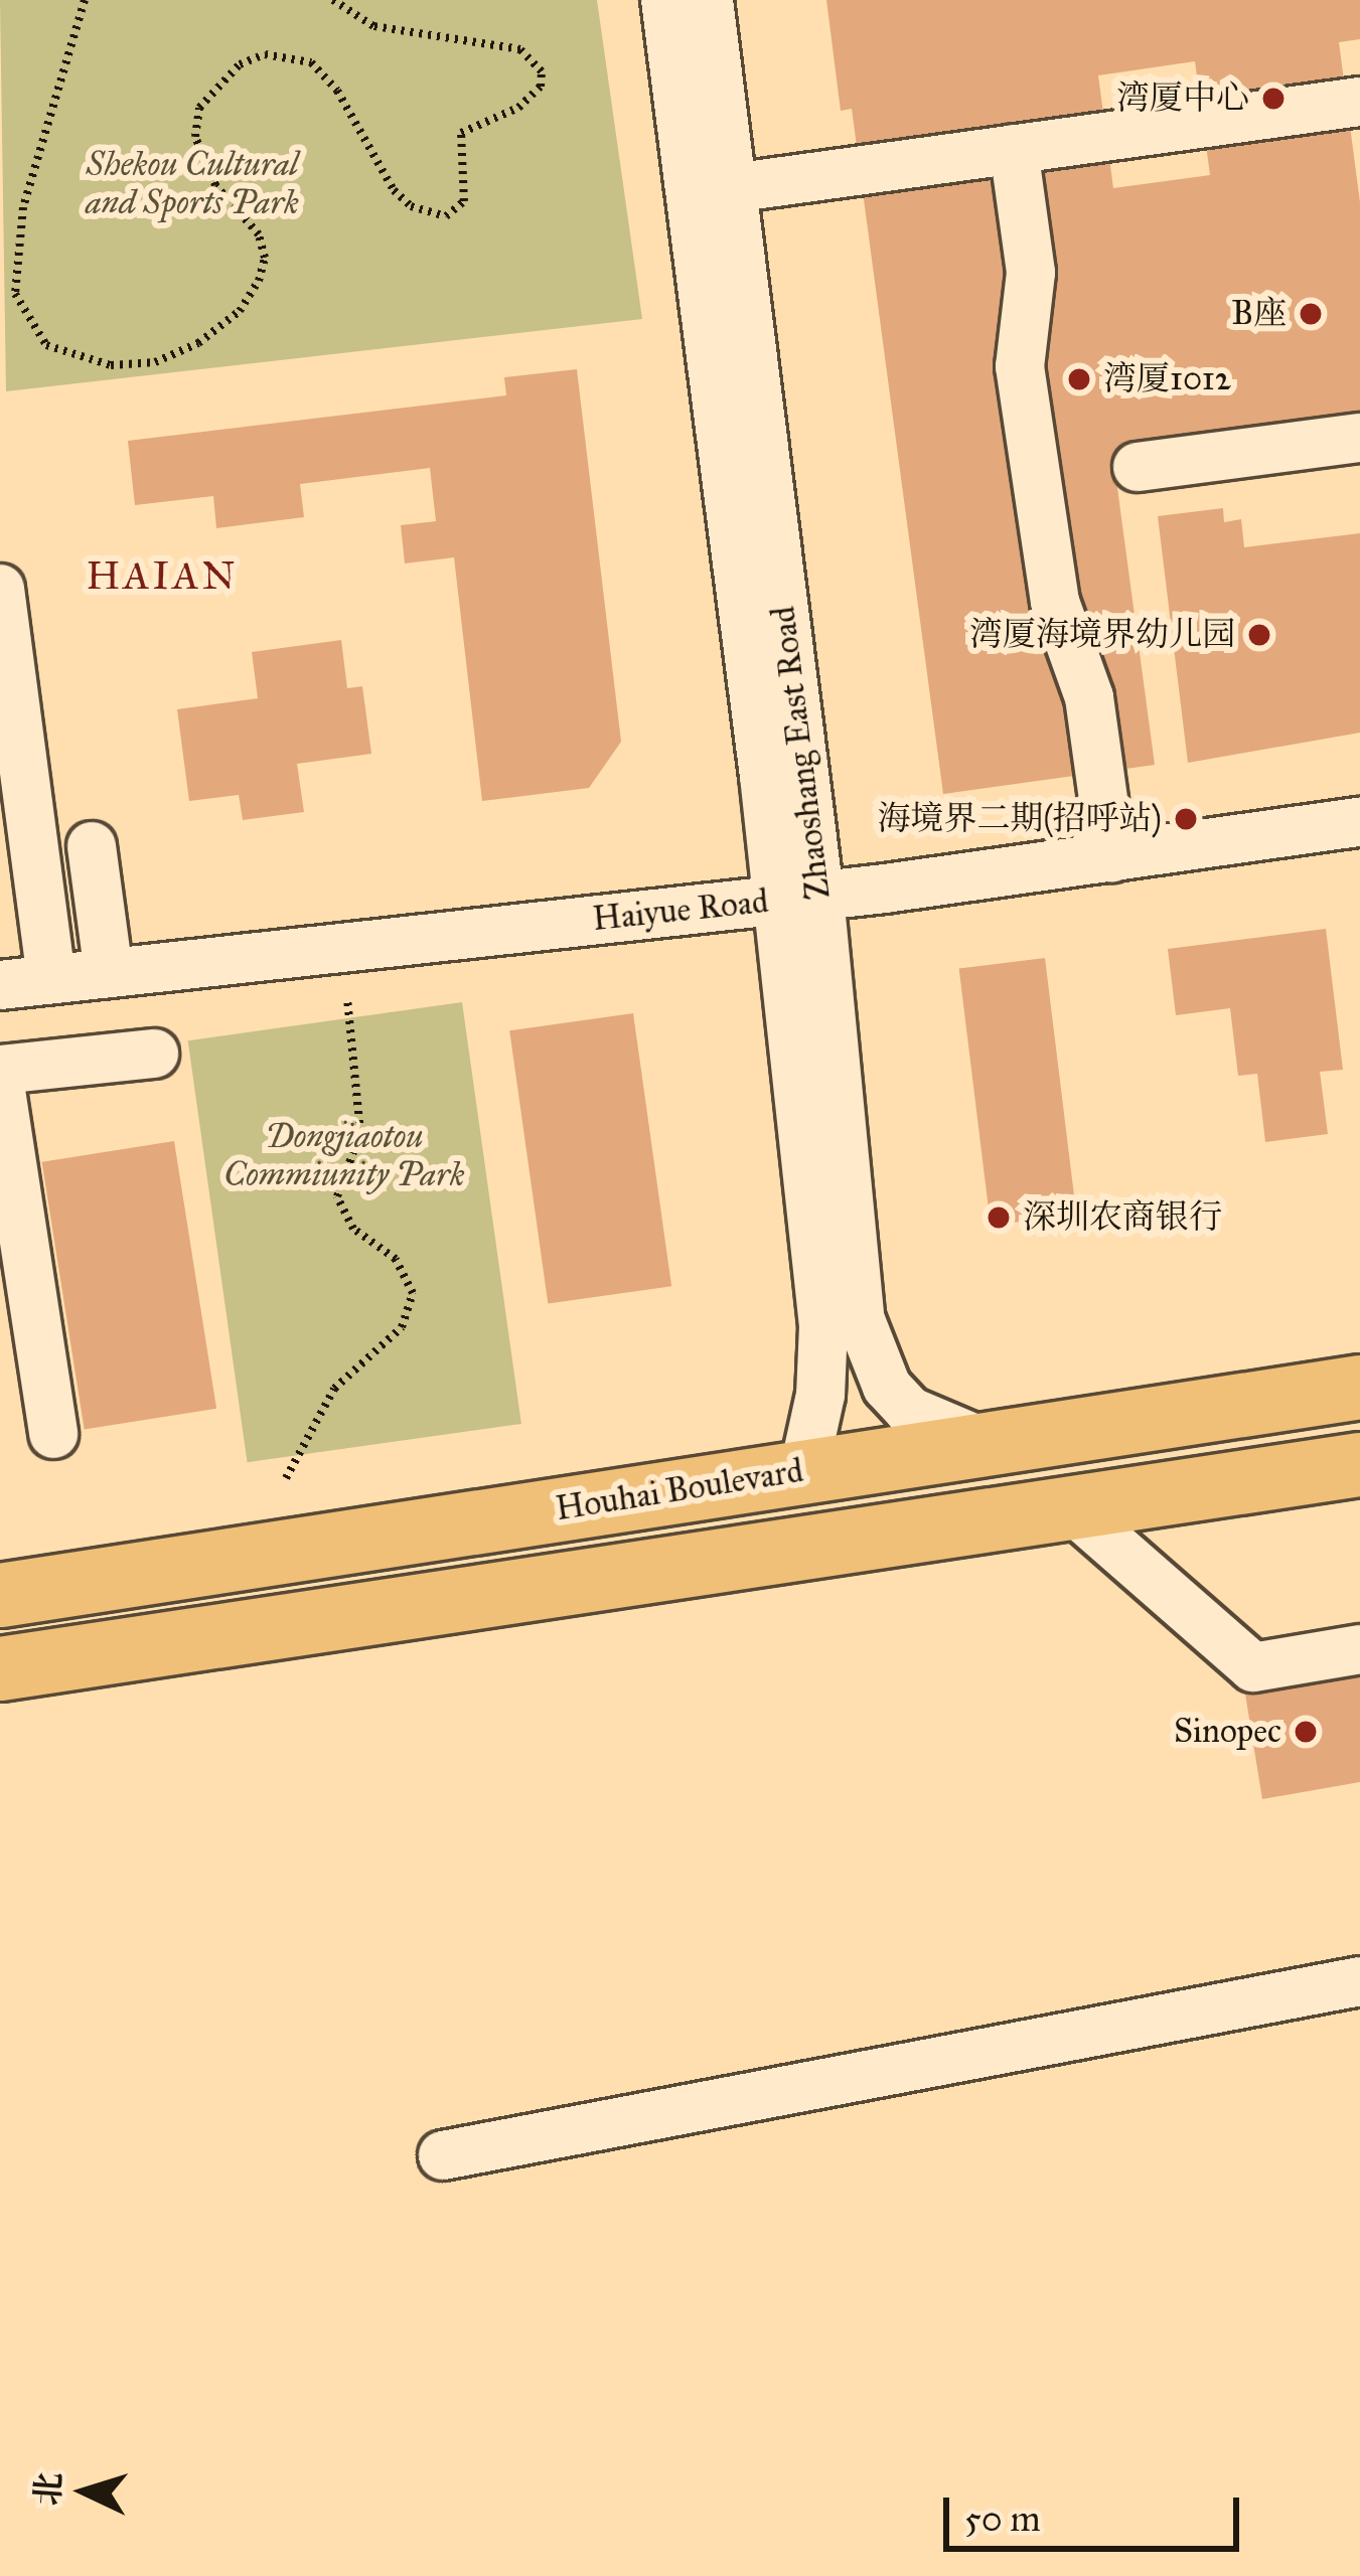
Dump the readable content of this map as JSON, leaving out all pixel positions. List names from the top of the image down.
{
  "streets": {
    "main road": ["Houhai Boulevard"],
    "street": ["Zhaoshang East Road", "Haiyue Road"]
  },
  "crossings": [
    ["Zhaoshang East Road", "Haiyue Road"],
    ["Zhaoshang East Road", "Houhai Boulevard"]
  ],
  "districts": ["HAIAN"],
  "parks": ["Shekou Cultural and Sports Park", "Dongjiaotou Commiunity Park"],
  "places": [
    "湾厦中心",
    "B座",
    "湾厦1012",
    "湾厦海境界幼儿园",
    "海境界二期(招呼站)",
    "深圳农商银行",
    "Sinopec"
  ],
  "scale_bar": "50 m",
  "north": "left"
}
